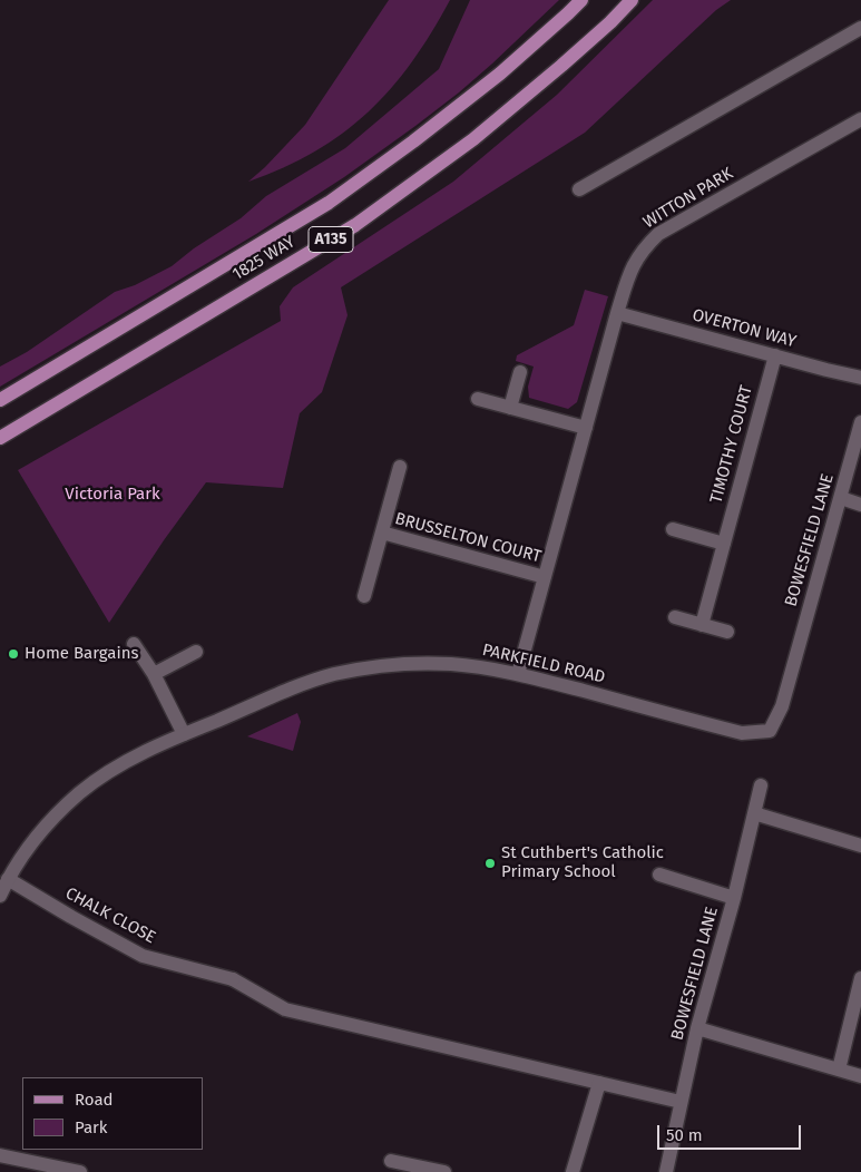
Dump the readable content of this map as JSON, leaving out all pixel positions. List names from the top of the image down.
{
  "streets": {
    "main road": ["A135", "1825 WAY"],
    "street": [
      "WITTON PARK",
      "OVERTON WAY",
      "TIMOTHY COURT",
      "BRUSSELTON COURT",
      "BOWESFIELD LANE",
      "PARKFIELD ROAD",
      "CHALK CLOSE"
    ]
  },
  "crossings": [
    ["WITTON PARK", "OVERTON WAY"],
    ["WITTON PARK", "BRUSSELTON COURT"],
    ["WITTON PARK", "PARKFIELD ROAD"],
    ["OVERTON WAY", "TIMOTHY COURT"],
    ["BOWESFIELD LANE", "PARKFIELD ROAD"],
    ["BOWESFIELD LANE", "CHALK CLOSE"],
    ["PARKFIELD ROAD", "CHALK CLOSE"]
  ],
  "parks": ["Victoria Park"],
  "places": ["Home Bargains", "St Cuthbert's Catholic Primary School"],
  "legend": ["Road", "Park"],
  "scale_bar": "50 m"
}
